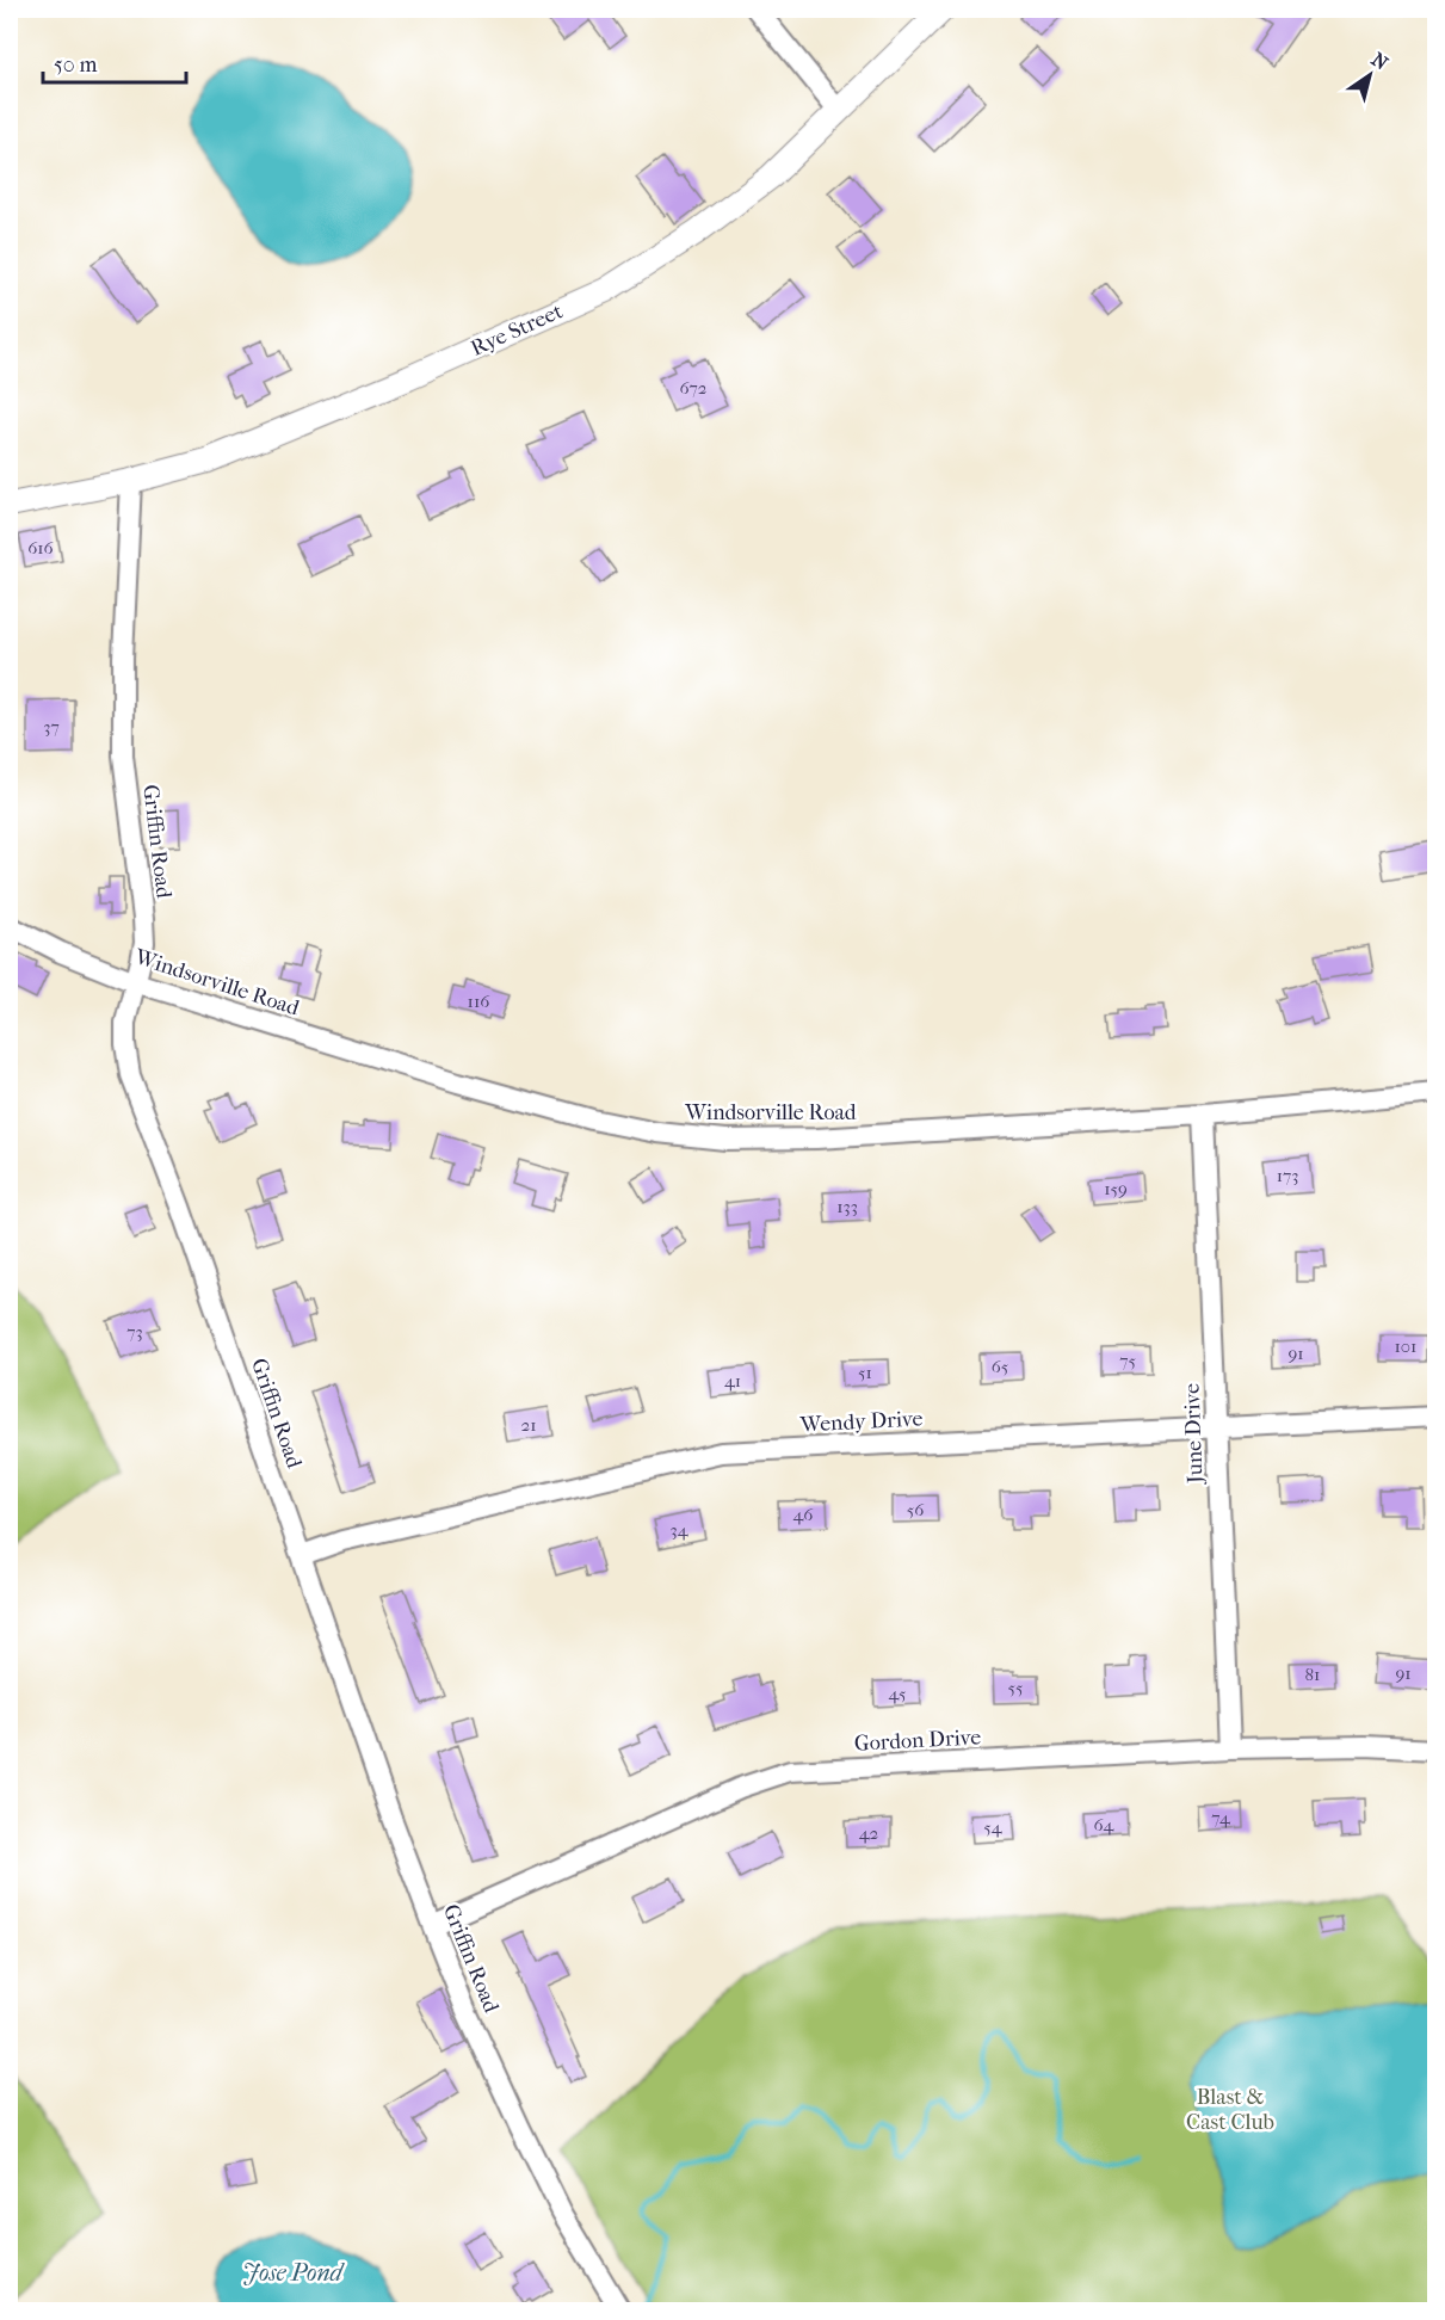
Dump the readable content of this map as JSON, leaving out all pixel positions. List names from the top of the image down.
{
  "streets": {
    "street": [
      "Rye Street",
      "Griffin Road",
      "Windsorville Road",
      "Wendy Drive",
      "June Drive",
      "Gordon Drive"
    ]
  },
  "crossings": [
    ["Rye Street", "Griffin Road"],
    ["Griffin Road", "Windsorville Road"],
    ["Griffin Road", "Wendy Drive"],
    ["Griffin Road", "Gordon Drive"],
    ["Windsorville Road", "June Drive"],
    ["Wendy Drive", "June Drive"],
    ["June Drive", "Gordon Drive"]
  ],
  "water": ["Jose Pond"],
  "parks": ["Blast & Cast Club"],
  "house_numbers": [
    "672",
    "616",
    "37",
    "116",
    "173",
    "159",
    "133",
    "73",
    "101",
    "91",
    "75",
    "65",
    "51",
    "41",
    "21",
    "56",
    "46",
    "34",
    "91",
    "81",
    "55",
    "45",
    "74",
    "64",
    "54",
    "42"
  ],
  "scale_bar": "50 m",
  "north": "top right"
}
